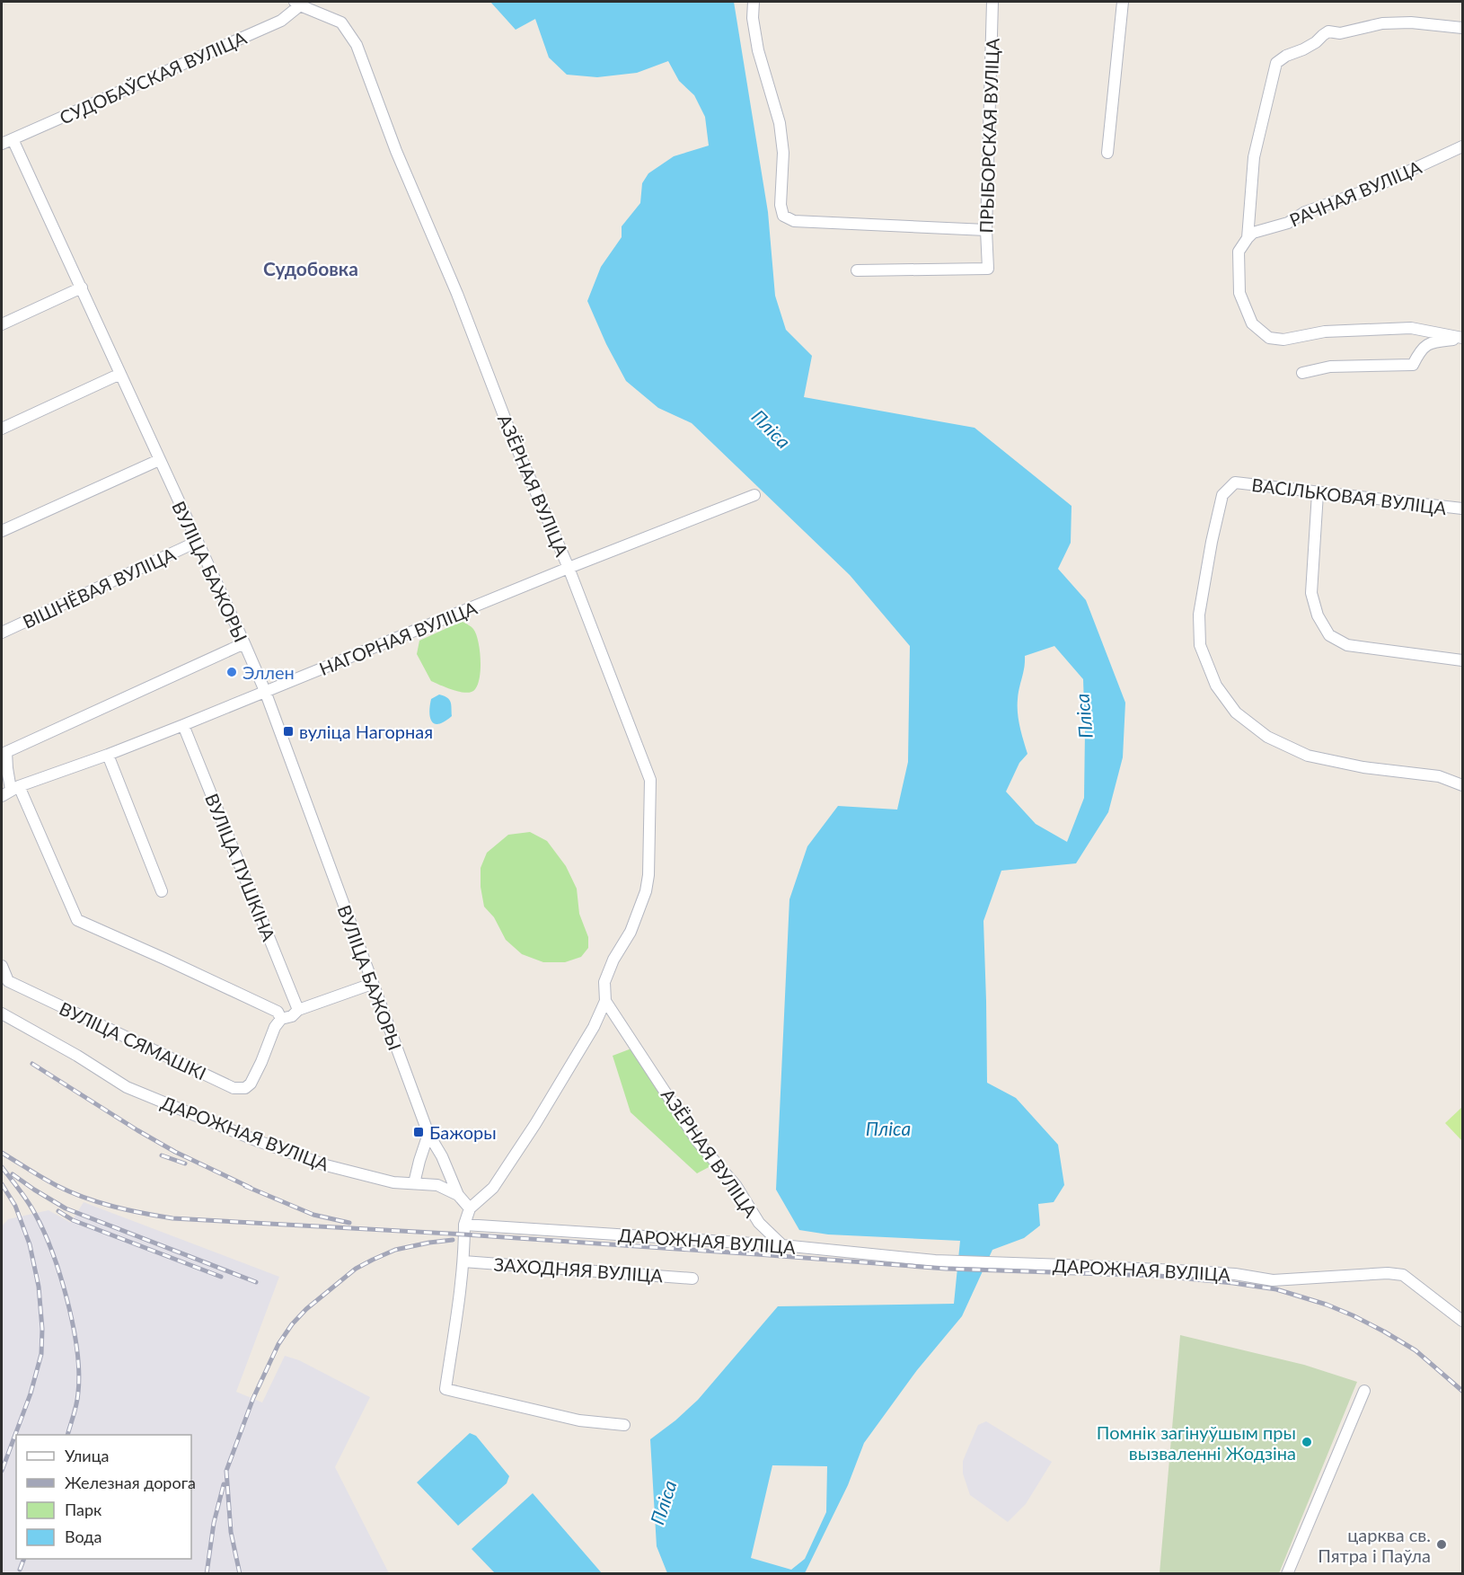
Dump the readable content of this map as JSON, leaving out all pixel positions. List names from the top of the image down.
{
  "streets": {
    "street": [
      "СУДОБАЎСКАЯ ВУЛІЦА",
      "ПРЫБОРСКАЯ ВУЛІЦА",
      "РАЧНАЯ ВУЛІЦА",
      "АЗЁРНАЯ ВУЛІЦА",
      "ВАСІЛЬКОВАЯ ВУЛІЦА",
      "ВУЛІЦА БАЖОРЫ",
      "ВІШНЁВАЯ ВУЛІЦА",
      "НАГОРНАЯ ВУЛІЦА",
      "ВУЛІЦА ПУШКІНА",
      "ВУЛІЦА СЯМАШКІ",
      "ДАРОЖНАЯ ВУЛІЦА",
      "ЗАХОДНЯЯ ВУЛІЦА"
    ]
  },
  "crossings": [
    ["СУДОБАЎСКАЯ ВУЛІЦА", "АЗЁРНАЯ ВУЛІЦА"],
    ["СУДОБАЎСКАЯ ВУЛІЦА", "ВУЛІЦА БАЖОРЫ"],
    ["АЗЁРНАЯ ВУЛІЦА", "НАГОРНАЯ ВУЛІЦА"],
    ["АЗЁРНАЯ ВУЛІЦА", "ДАРОЖНАЯ ВУЛІЦА"],
    ["ВУЛІЦА БАЖОРЫ", "ВІШНЁВАЯ ВУЛІЦА"],
    ["ВУЛІЦА БАЖОРЫ", "НАГОРНАЯ ВУЛІЦА"],
    ["ВУЛІЦА БАЖОРЫ", "ДАРОЖНАЯ ВУЛІЦА"],
    ["НАГОРНАЯ ВУЛІЦА", "ВУЛІЦА ПУШКІНА"]
  ],
  "districts": ["Судобовка"],
  "water": ["Пліса"],
  "places": {
    "other": ["Эллен", "Помнік загінуўшым пры вызваленні Жодзіна", "царква св. Пятра і Паўла"],
    "transit": ["вуліца Нагорная", "Бажоры"]
  },
  "legend": [
    "Улица",
    "Железная дорога",
    "Парк",
    "Вода"
  ]
}
